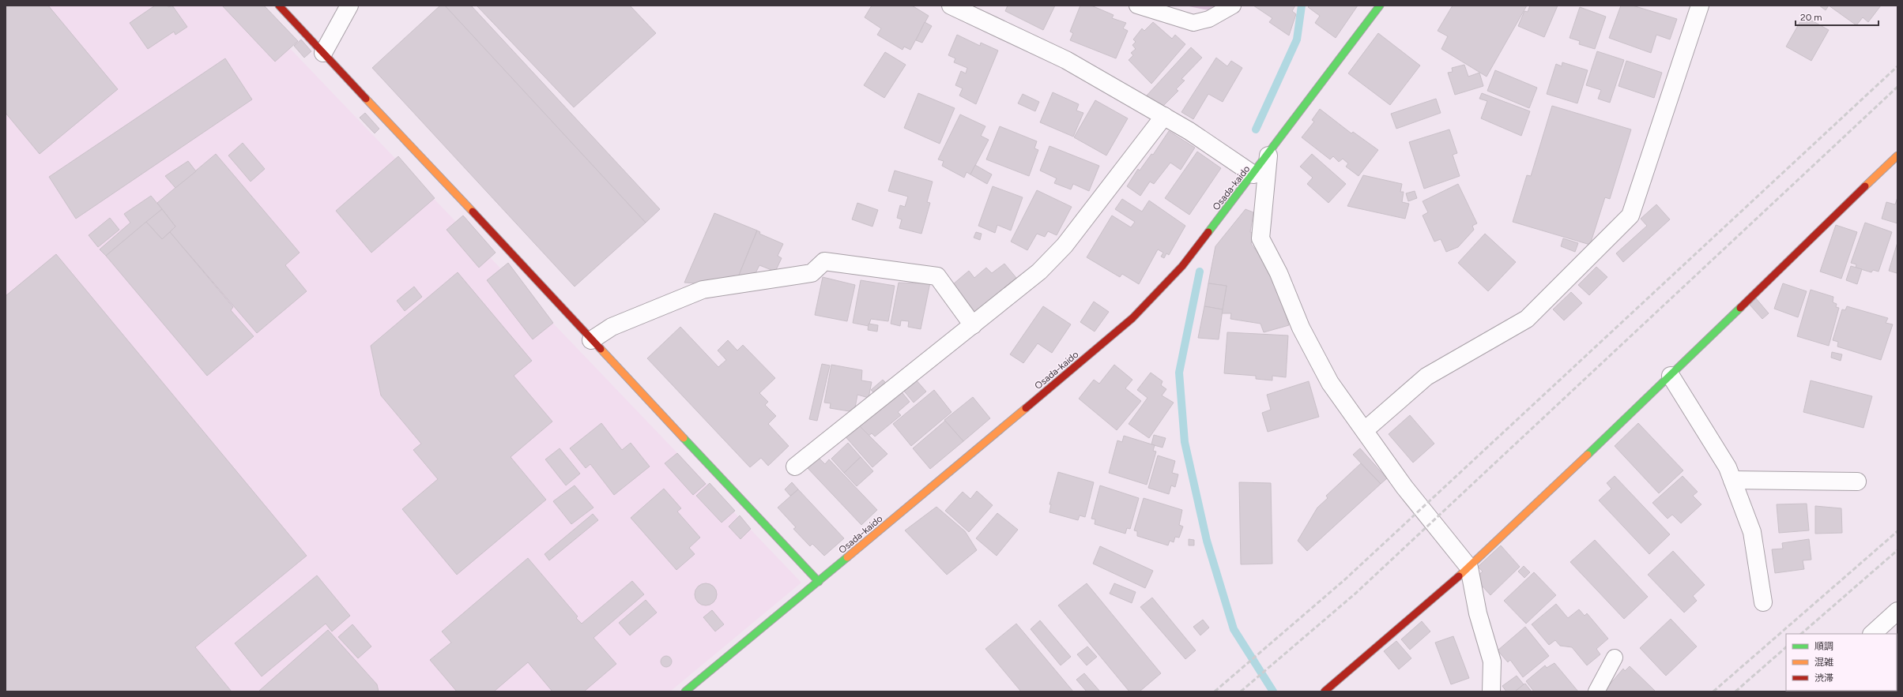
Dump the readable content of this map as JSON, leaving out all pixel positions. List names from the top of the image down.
{
  "streets": {
    "street": ["Osada-kaido"]
  },
  "legend": ["順調", "混雑", "渋滞"],
  "scale_bar": "20 m"
}
